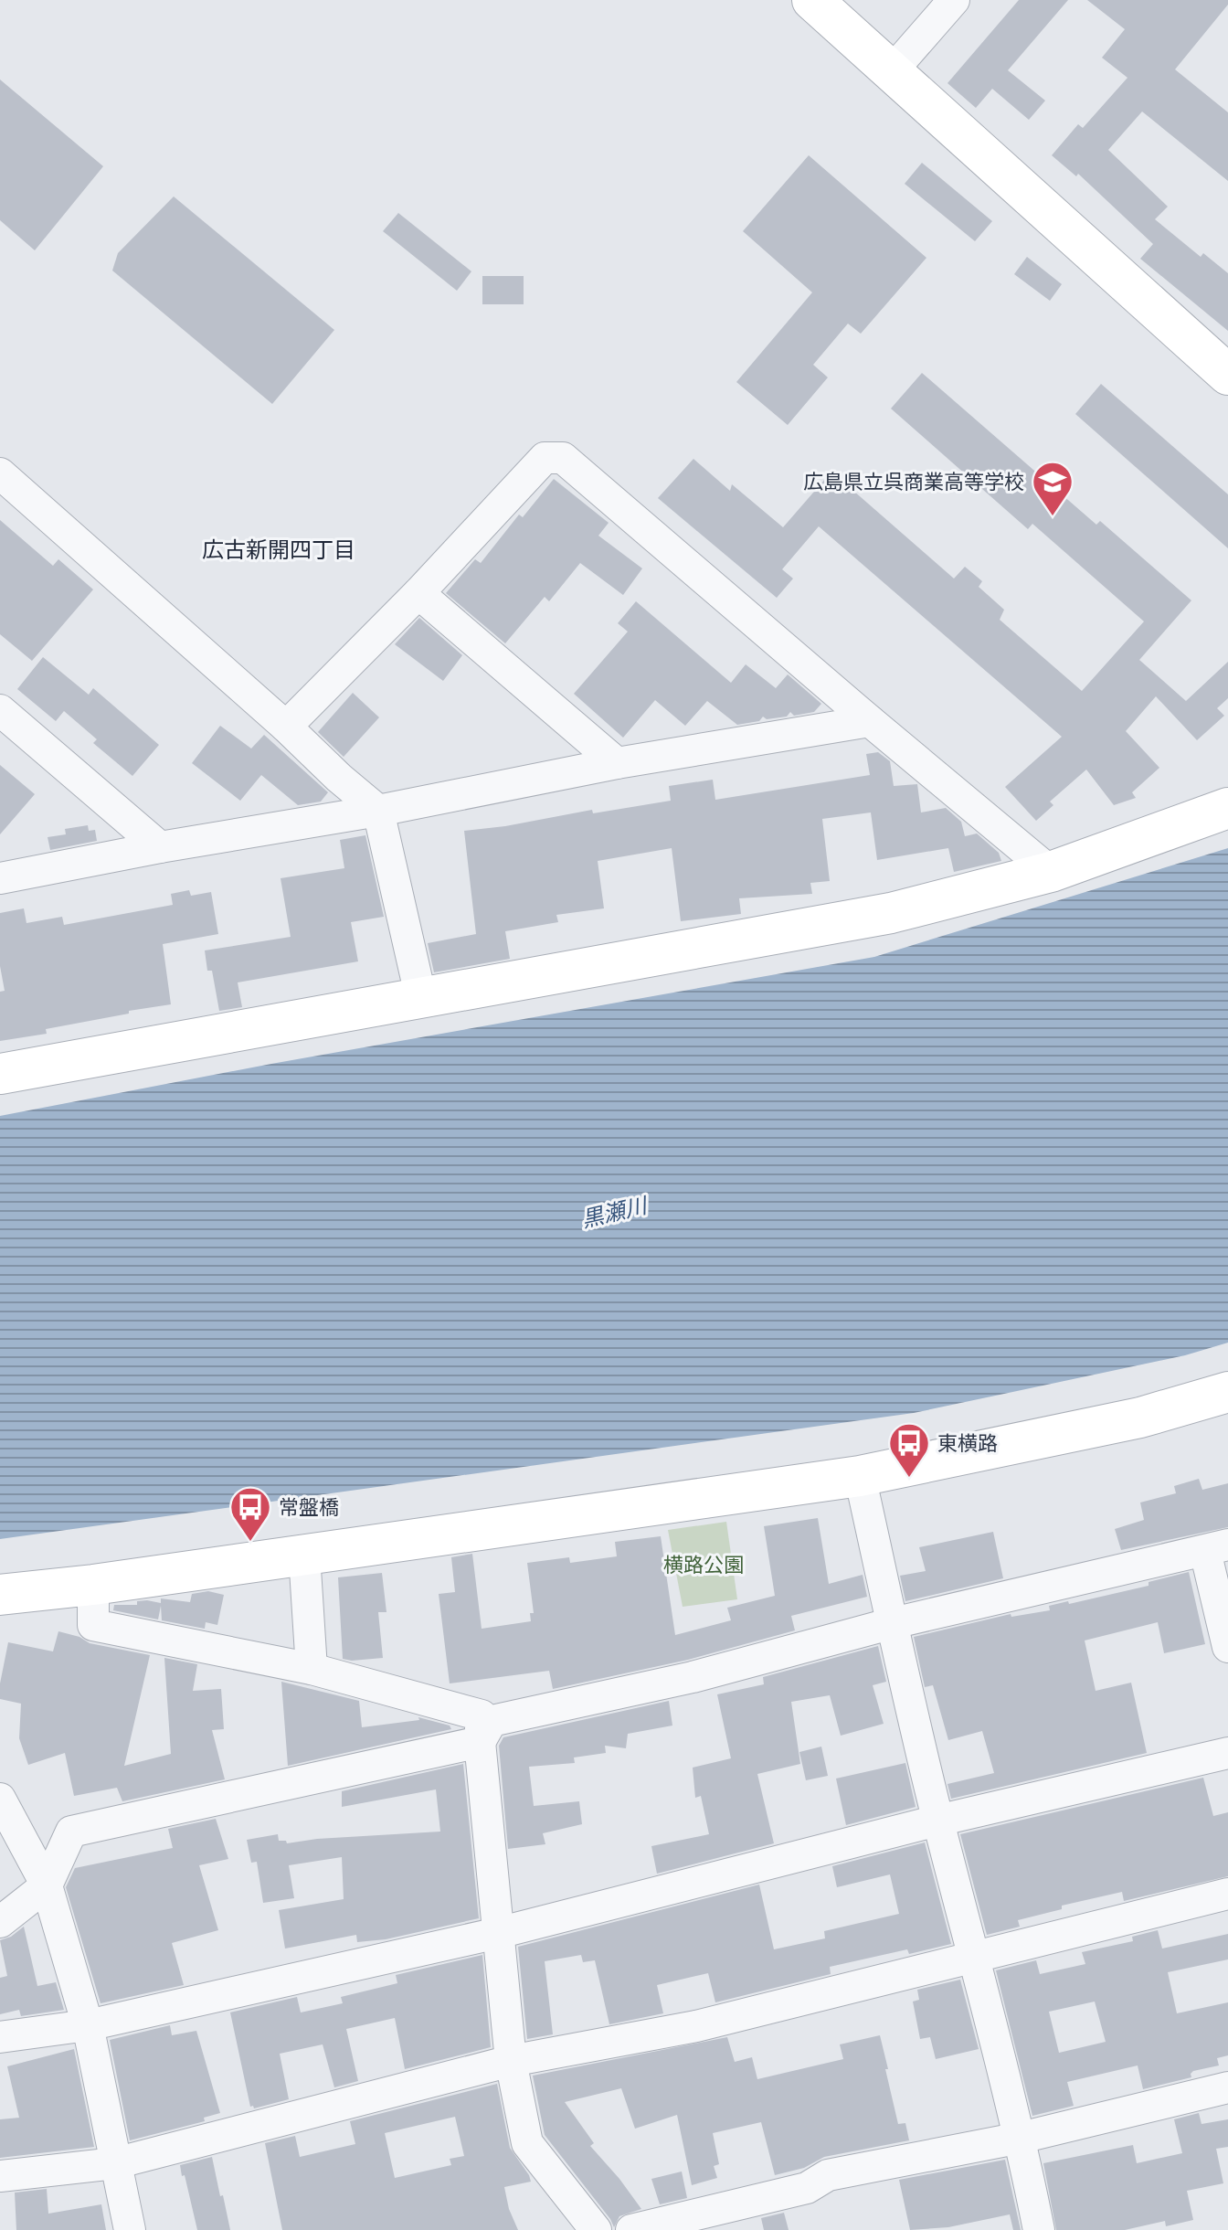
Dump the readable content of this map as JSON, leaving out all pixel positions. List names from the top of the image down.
{
  "districts": ["広古新開四丁目"],
  "water": ["黒瀬川"],
  "parks": ["横路公園"],
  "places": {
    "school or university": ["広島県立呉商業高等学校"],
    "bus stop": ["東横路", "常盤橋"]
  }
}
